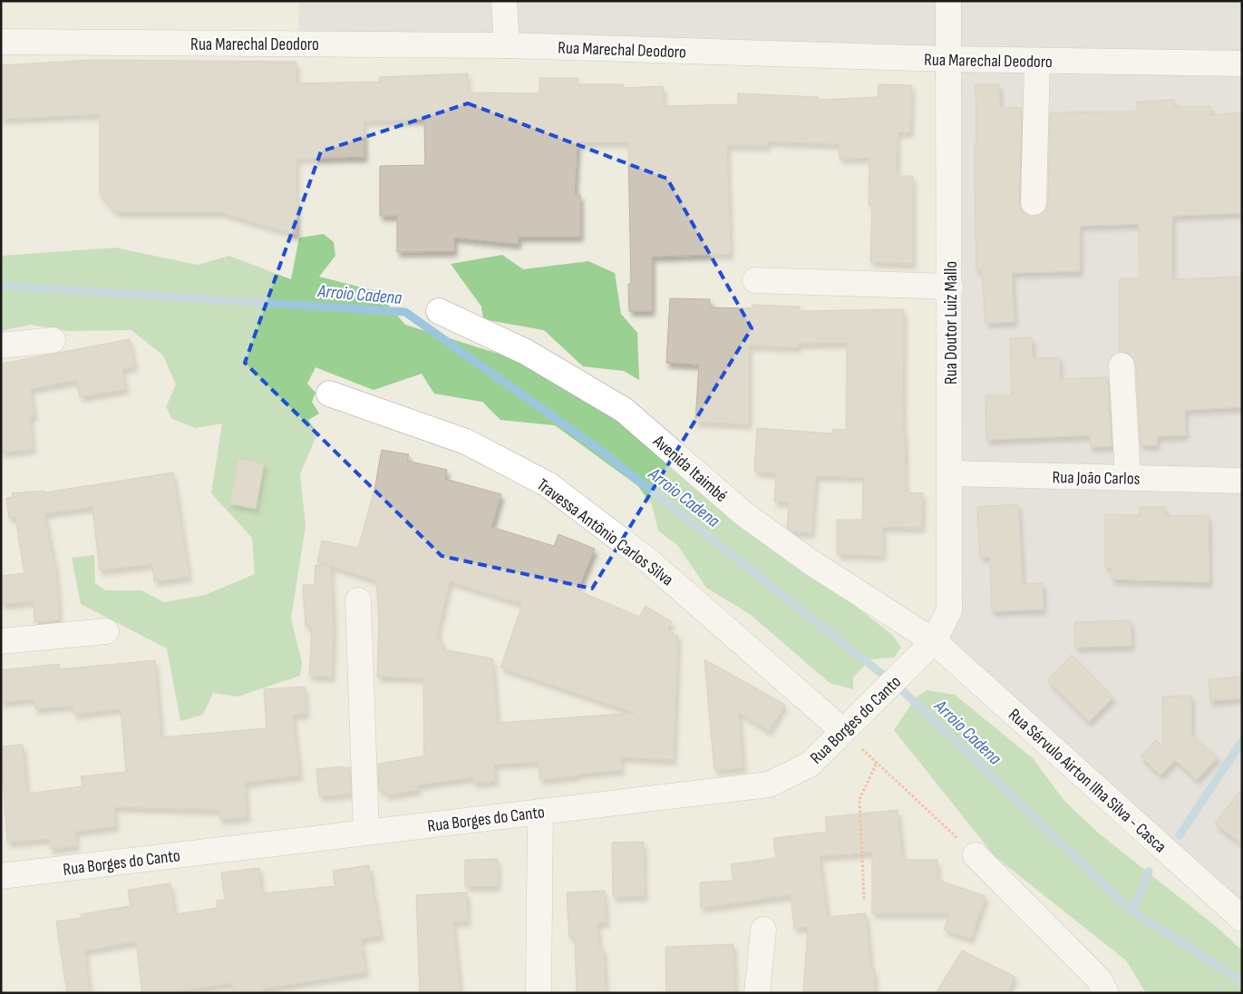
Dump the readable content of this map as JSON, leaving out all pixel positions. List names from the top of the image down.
{
  "streets": {
    "street": [
      "Rua Marechal Deodoro",
      "Rua Doutor Luiz Mallo",
      "Avenida Itaimbé",
      "Rua João Carlos",
      "Travessa Antônio Carlos Silva",
      "Rua Borges do Canto",
      "Rua Sérvulo Airton Ilha Silva - Casca"
    ]
  },
  "crossings": [
    ["Rua Marechal Deodoro", "Rua Doutor Luiz Mallo"],
    ["Rua Doutor Luiz Mallo", "Avenida Itaimbé"],
    ["Rua Doutor Luiz Mallo", "Rua João Carlos"],
    ["Rua Doutor Luiz Mallo", "Rua Borges do Canto"],
    ["Rua Doutor Luiz Mallo", "Rua Sérvulo Airton Ilha Silva - Casca"],
    ["Avenida Itaimbé", "Rua Borges do Canto"],
    ["Avenida Itaimbé", "Rua Sérvulo Airton Ilha Silva - Casca"],
    ["Travessa Antônio Carlos Silva", "Rua Borges do Canto"],
    ["Rua Borges do Canto", "Rua Sérvulo Airton Ilha Silva - Casca"]
  ],
  "water": ["Arroio Cadena"]
}
